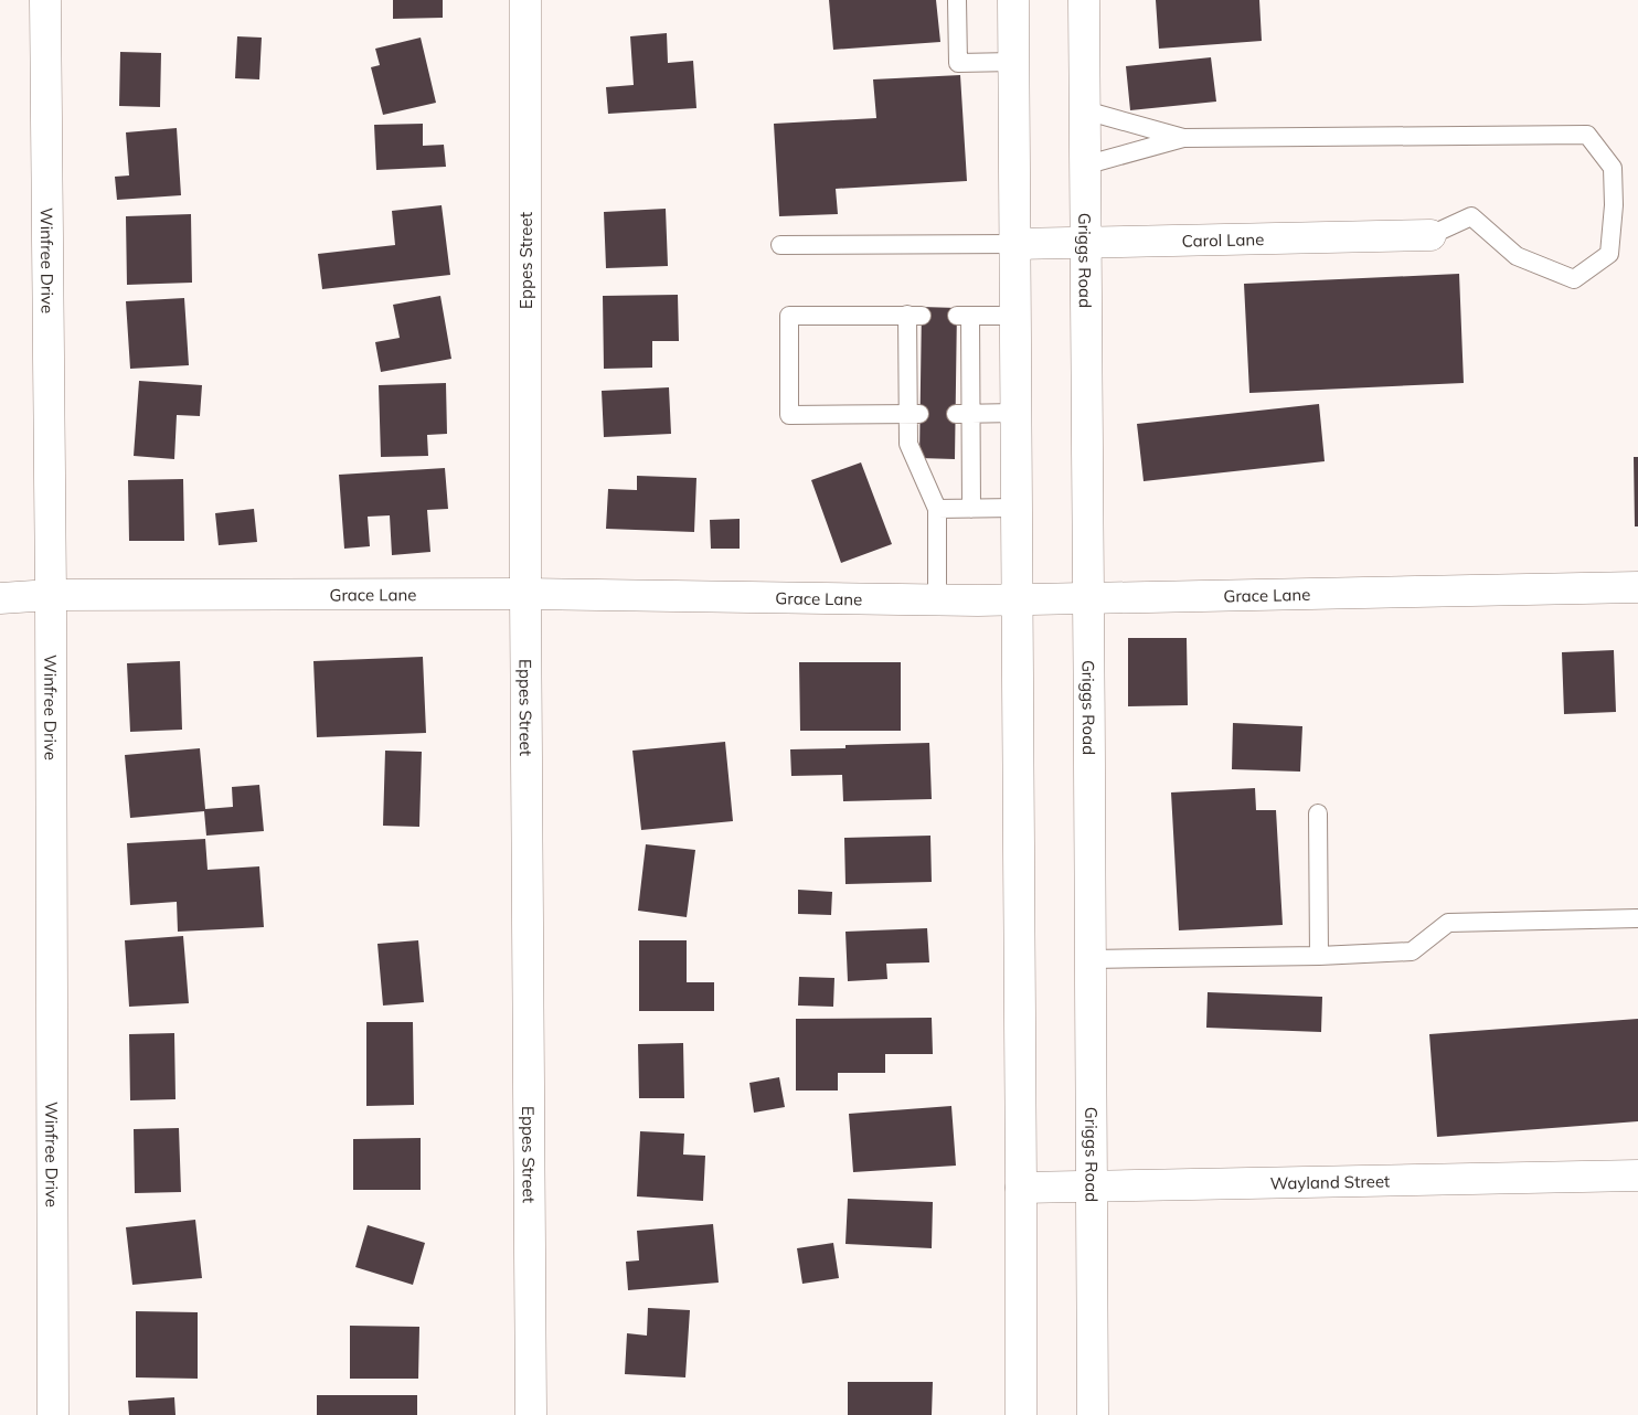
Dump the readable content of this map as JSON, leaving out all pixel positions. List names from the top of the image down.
{
  "streets": {
    "street": [
      "Carol Lane",
      "Winfree Drive",
      "Eppes Street",
      "Griggs Road",
      "Grace Lane",
      "Wayland Street"
    ]
  },
  "crossings": [
    ["Carol Lane", "Griggs Road"],
    ["Winfree Drive", "Grace Lane"],
    ["Eppes Street", "Grace Lane"],
    ["Griggs Road", "Grace Lane"],
    ["Griggs Road", "Wayland Street"]
  ]
}
